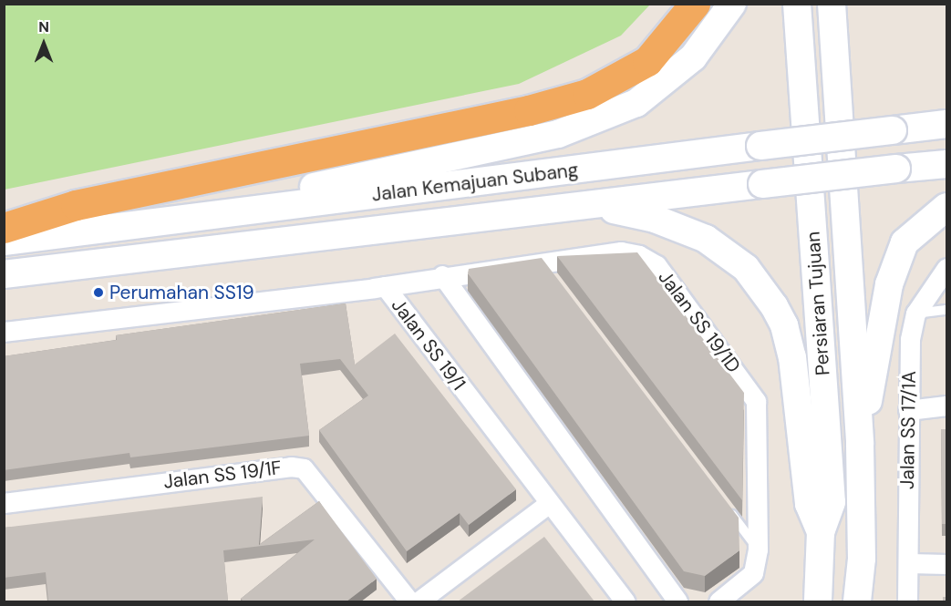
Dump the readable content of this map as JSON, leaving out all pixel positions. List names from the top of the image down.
{
  "streets": {
    "main road": ["Jalan Kemajuan Subang", "Persiaran Tujuan"],
    "street": [
      "Jalan SS 19/1D",
      "Jalan SS 19/1",
      "Jalan SS 17/1A",
      "Jalan SS 19/1F"
    ]
  },
  "crossings": [
    ["Jalan SS 19/1D", "Jalan SS 19/1"]
  ],
  "places": ["Perumahan SS19"],
  "north": "top"
}
